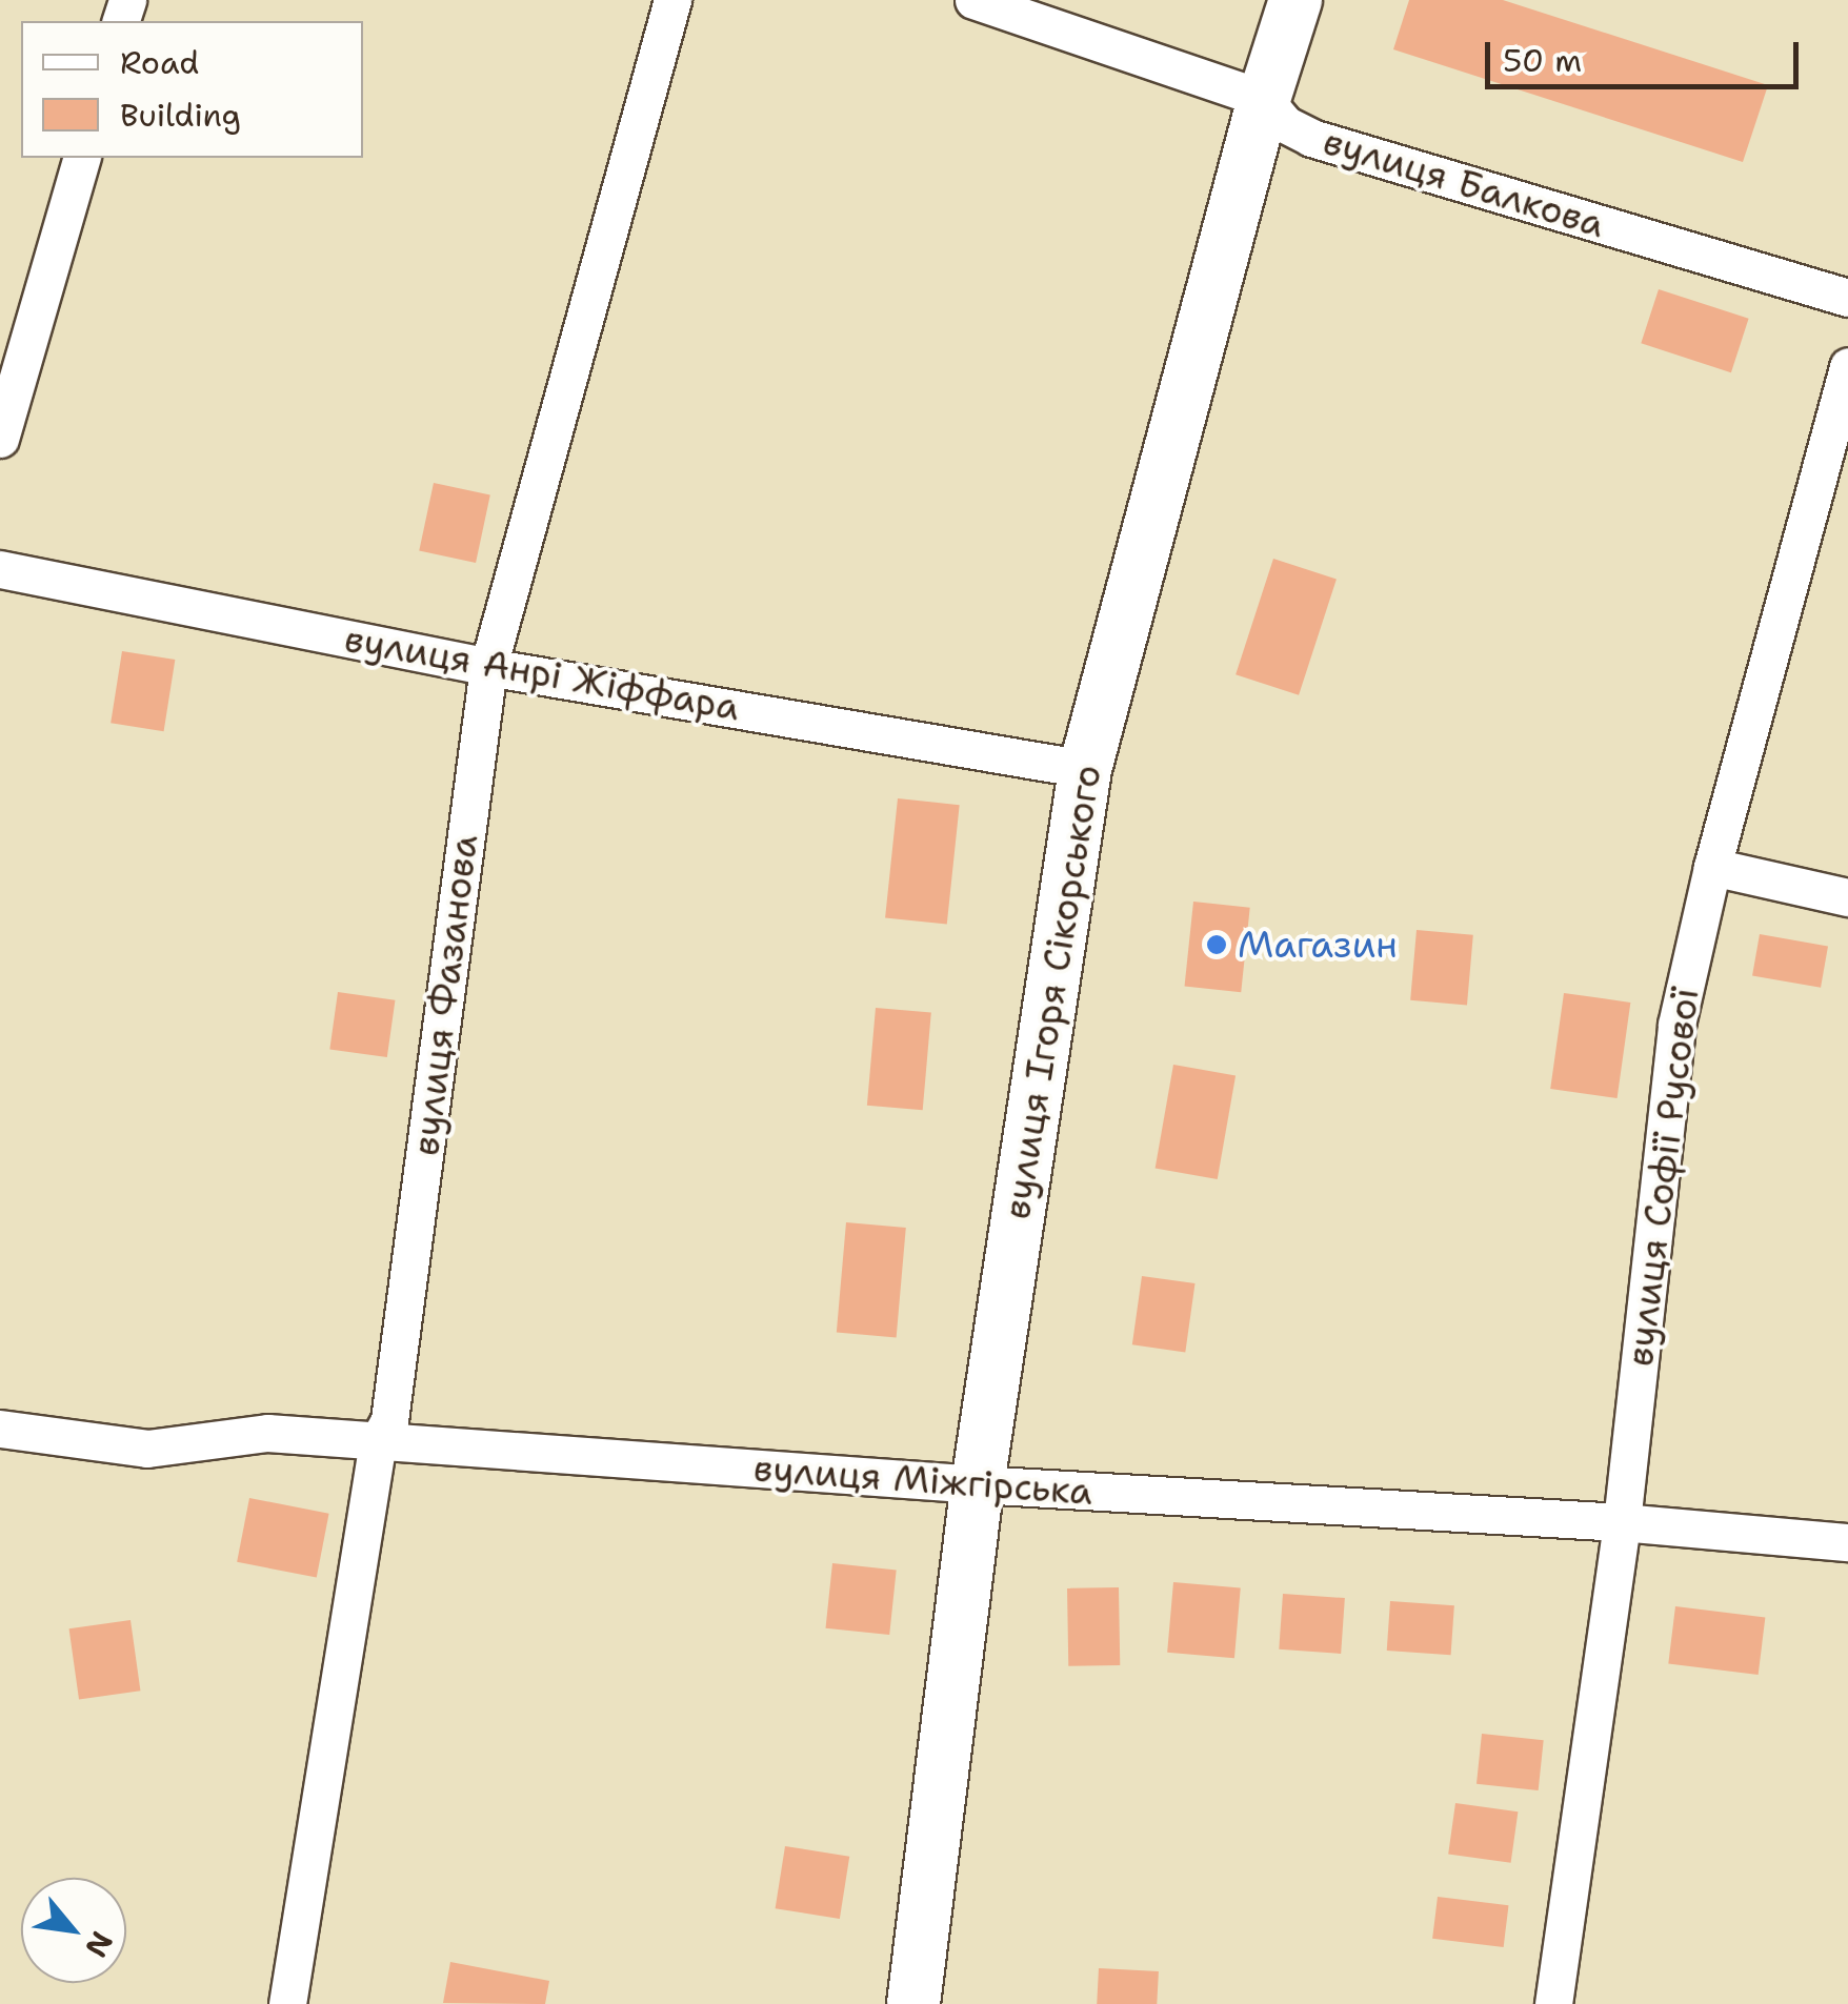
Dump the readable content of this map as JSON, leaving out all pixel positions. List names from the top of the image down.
{
  "streets": {
    "main road": ["вулиця Ігоря Сікорського"],
    "street": [
      "вулиця Балкова",
      "вулиця Анрі Жіффара",
      "вулиця Фазанова",
      "вулиця Софії Русової",
      "вулиця Міжгірська"
    ]
  },
  "crossings": [
    ["вулиця Балкова", "вулиця Ігоря Сікорського"],
    ["вулиця Анрі Жіффара", "вулиця Ігоря Сікорського"],
    ["вулиця Анрі Жіффара", "вулиця Фазанова"],
    ["вулиця Ігоря Сікорського", "вулиця Міжгірська"],
    ["вулиця Фазанова", "вулиця Міжгірська"],
    ["вулиця Софії Русової", "вулиця Міжгірська"]
  ],
  "places": ["Магазин"],
  "legend": ["Road", "Building"],
  "scale_bar": "50 m",
  "north": "bottom right"
}
